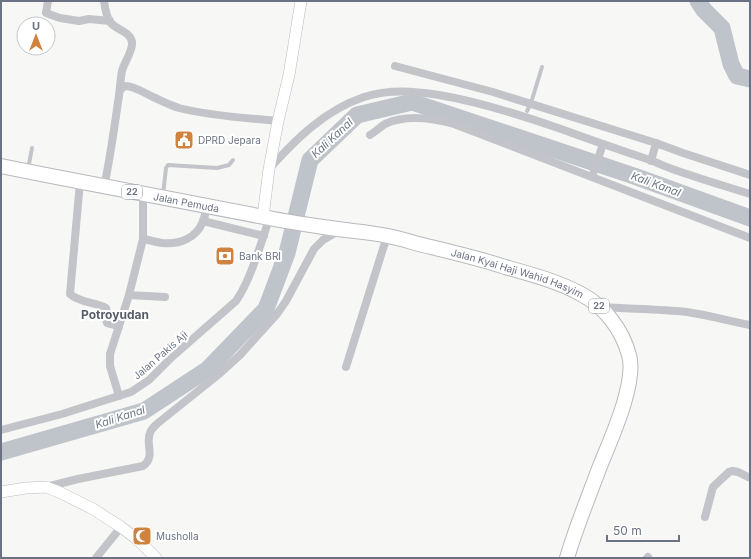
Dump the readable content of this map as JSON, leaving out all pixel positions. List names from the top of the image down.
{
  "streets": {
    "highway": ["22", "Jalan Pemuda", "Jalan Kyai Haji Wahid Hasyim"],
    "street": ["Jalan Pakis Aji"]
  },
  "crossings": [
    ["22", "Jalan Pemuda"],
    ["22", "Jalan Kyai Haji Wahid Hasyim"],
    ["22", "Jalan Pakis Aji"],
    ["Jalan Pemuda", "Jalan Pakis Aji"]
  ],
  "districts": ["Potroyudan"],
  "water": ["Kali Kanal"],
  "places": {
    "public building": ["DPRD Jepara"],
    "bank": ["Bank BRI"],
    "mosque": ["Musholla"]
  },
  "scale_bar": "50 m",
  "north": "top"
}
